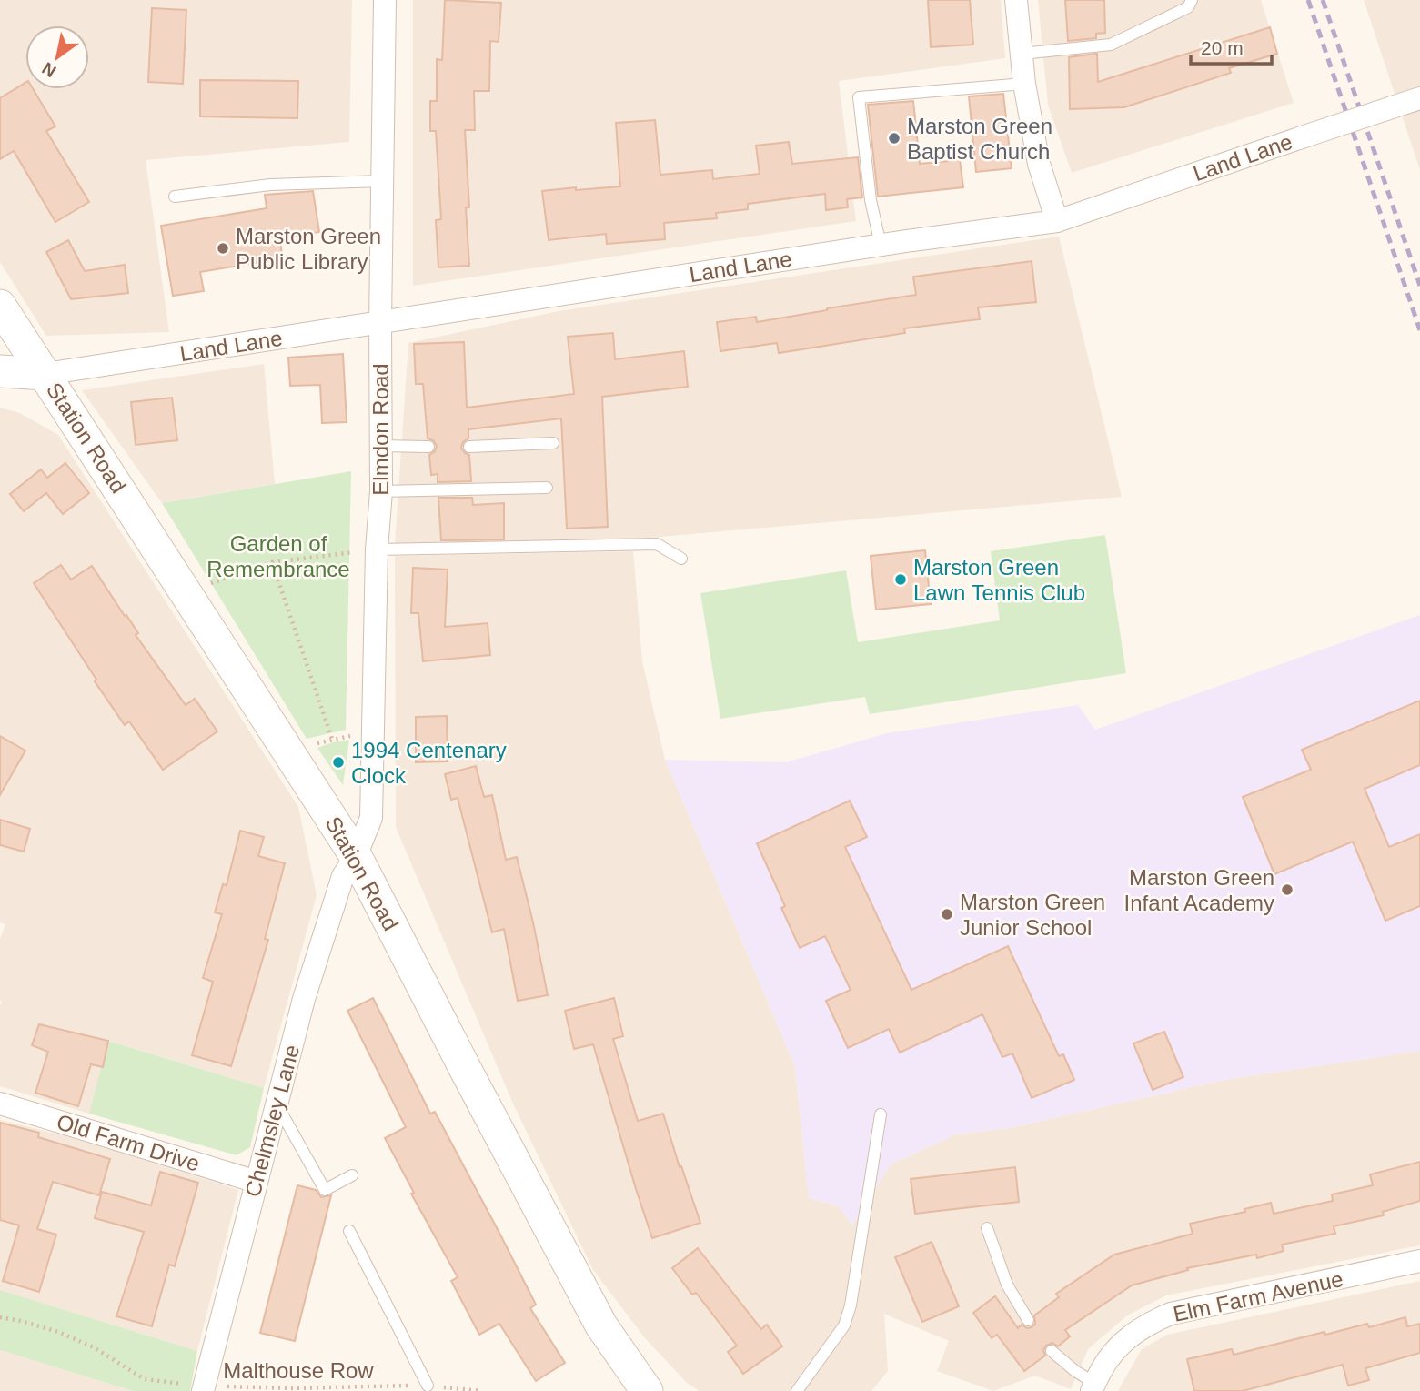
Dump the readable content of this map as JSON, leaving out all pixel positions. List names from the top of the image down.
{
  "streets": {
    "street": [
      "Land Lane",
      "Elmdon Road",
      "Station Road",
      "Chelmsley Lane",
      "Old Farm Drive",
      "Elm Farm Avenue"
    ],
    "path": ["Malthouse Row"]
  },
  "crossings": [
    ["Land Lane", "Elmdon Road"],
    ["Land Lane", "Station Road"],
    ["Elmdon Road", "Station Road"],
    ["Elmdon Road", "Chelmsley Lane"],
    ["Station Road", "Chelmsley Lane"],
    ["Chelmsley Lane", "Old Farm Drive"],
    ["Chelmsley Lane", "Malthouse Row"]
  ],
  "parks": ["Garden of Remembrance"],
  "places": [
    "Marston Green Baptist Church",
    "Marston Green Public Library",
    "Marston Green Lawn Tennis Club",
    "1994 Centenary Clock",
    "Marston Green Infant Academy",
    "Marston Green Junior School"
  ],
  "scale_bar": "20 m",
  "north": "bottom left"
}
